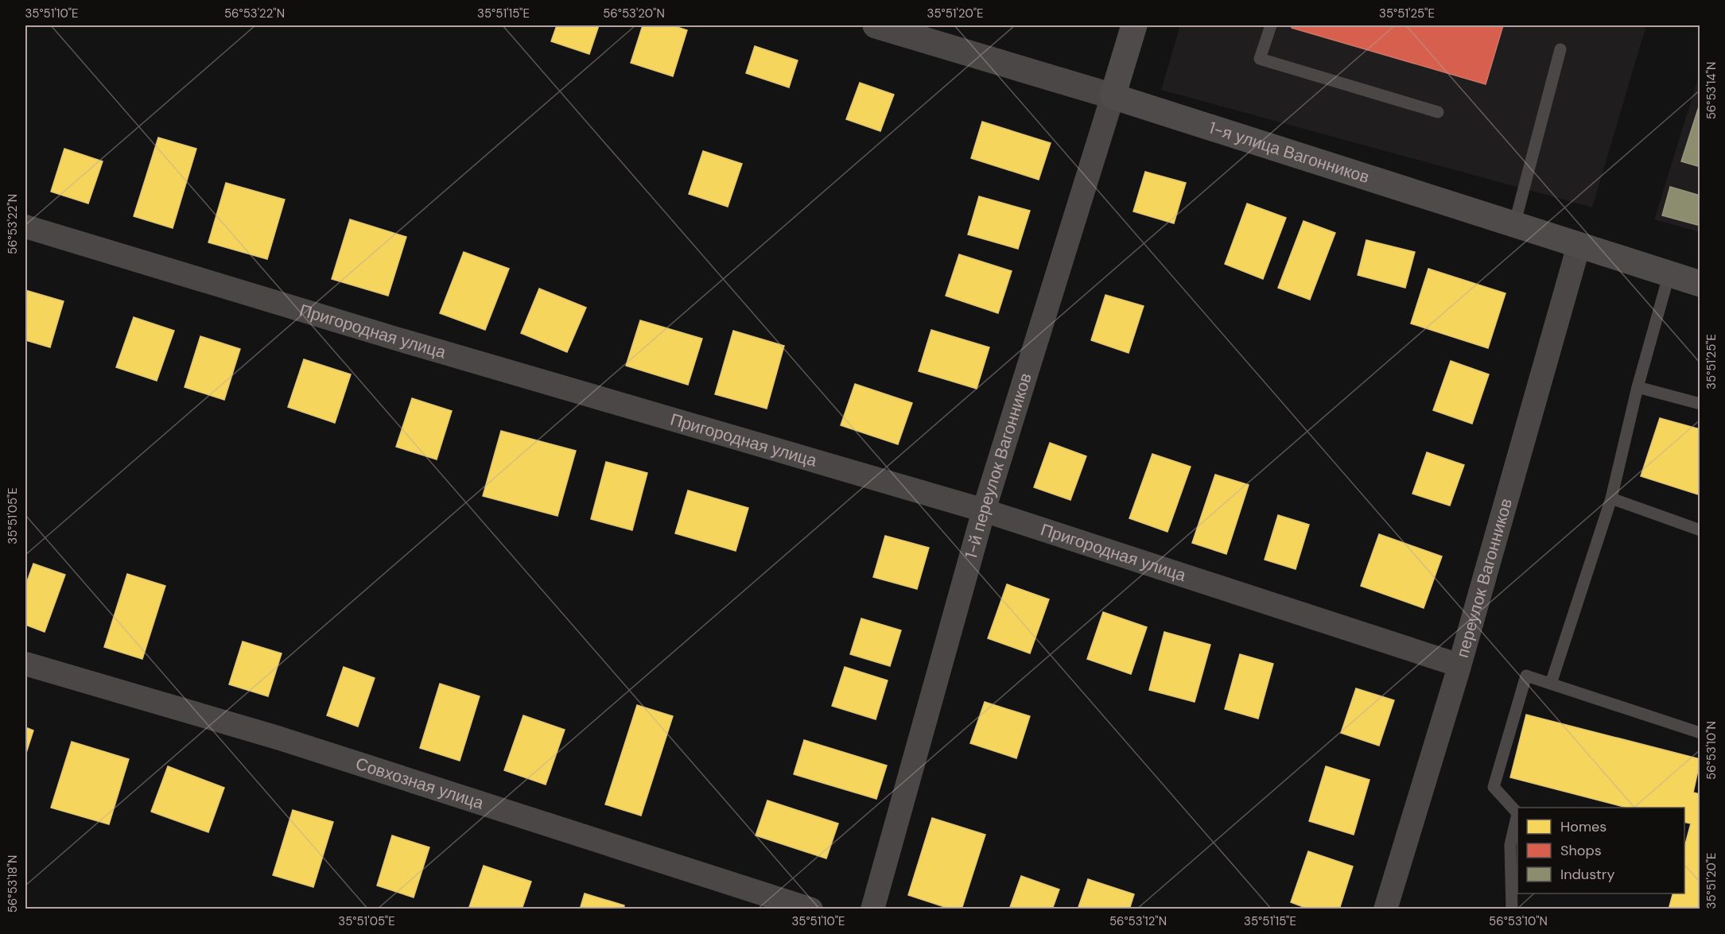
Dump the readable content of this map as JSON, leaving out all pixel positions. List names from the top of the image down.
{
  "streets": {
    "main road": ["1-я улица Вагонников", "1-й переулок Вагонников"],
    "street": ["Пригородная улица", "переулок Вагонников", "Совхозная улица"]
  },
  "crossings": [
    ["1-я улица Вагонников", "1-й переулок Вагонников"],
    ["1-я улица Вагонников", "переулок Вагонников"],
    ["Пригородная улица", "1-й переулок Вагонников"],
    ["Пригородная улица", "переулок Вагонников"]
  ],
  "legend": ["Homes", "Shops", "Industry"],
  "coordinates": [
    "35°51'10\"E",
    "56°53'22\"N",
    "35°51'15\"E",
    "56°53'20\"N",
    "35°51'20\"E",
    "35°51'25\"E",
    "56°53'14\"N",
    "35°51'05\"E",
    "56°53'10\"N",
    "56°53'18\"N",
    "56°53'12\"N"
  ]
}
